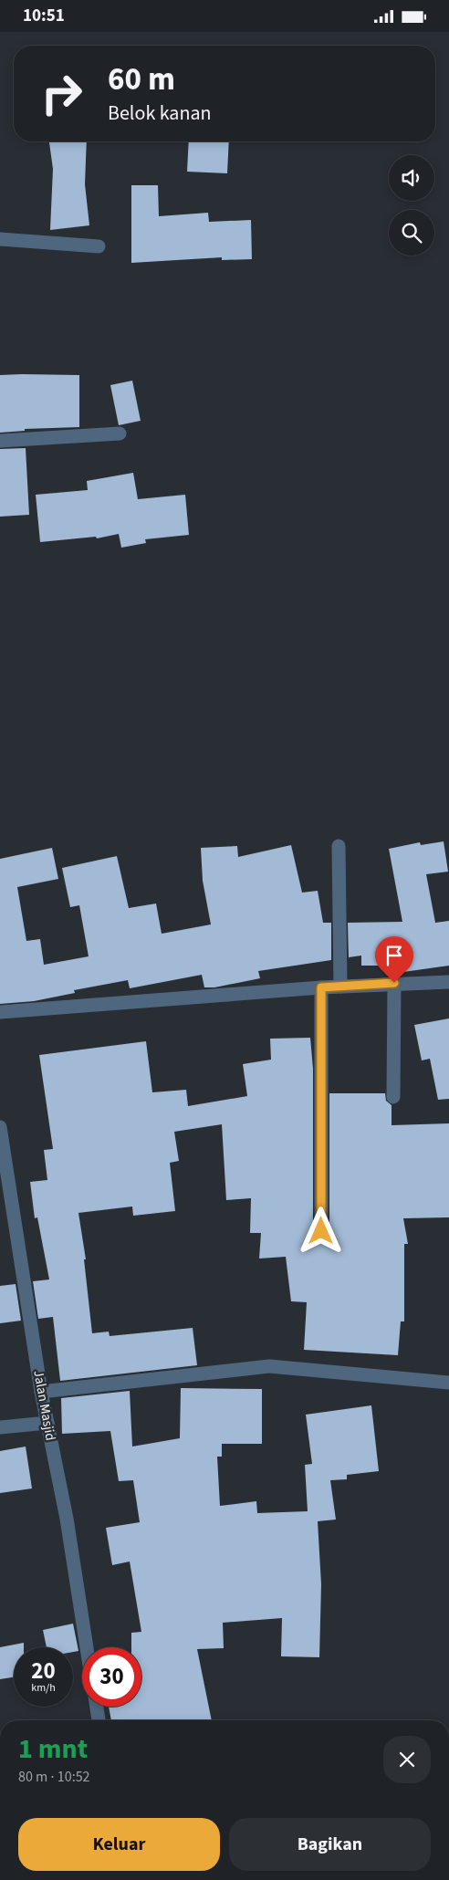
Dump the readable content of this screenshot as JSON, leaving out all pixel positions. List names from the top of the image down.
{
  "streets": {
    "street": ["Jalan Masjid"]
  },
  "page": {
    "status": "10:51",
    "turn": ["60 m", "Belok kanan"],
    "speed": "20 km/h",
    "limit": "30",
    "heading": ["1 mnt", "80 m · 10:52"],
    "buttons": ["Keluar", "Bagikan"]
  }
}
